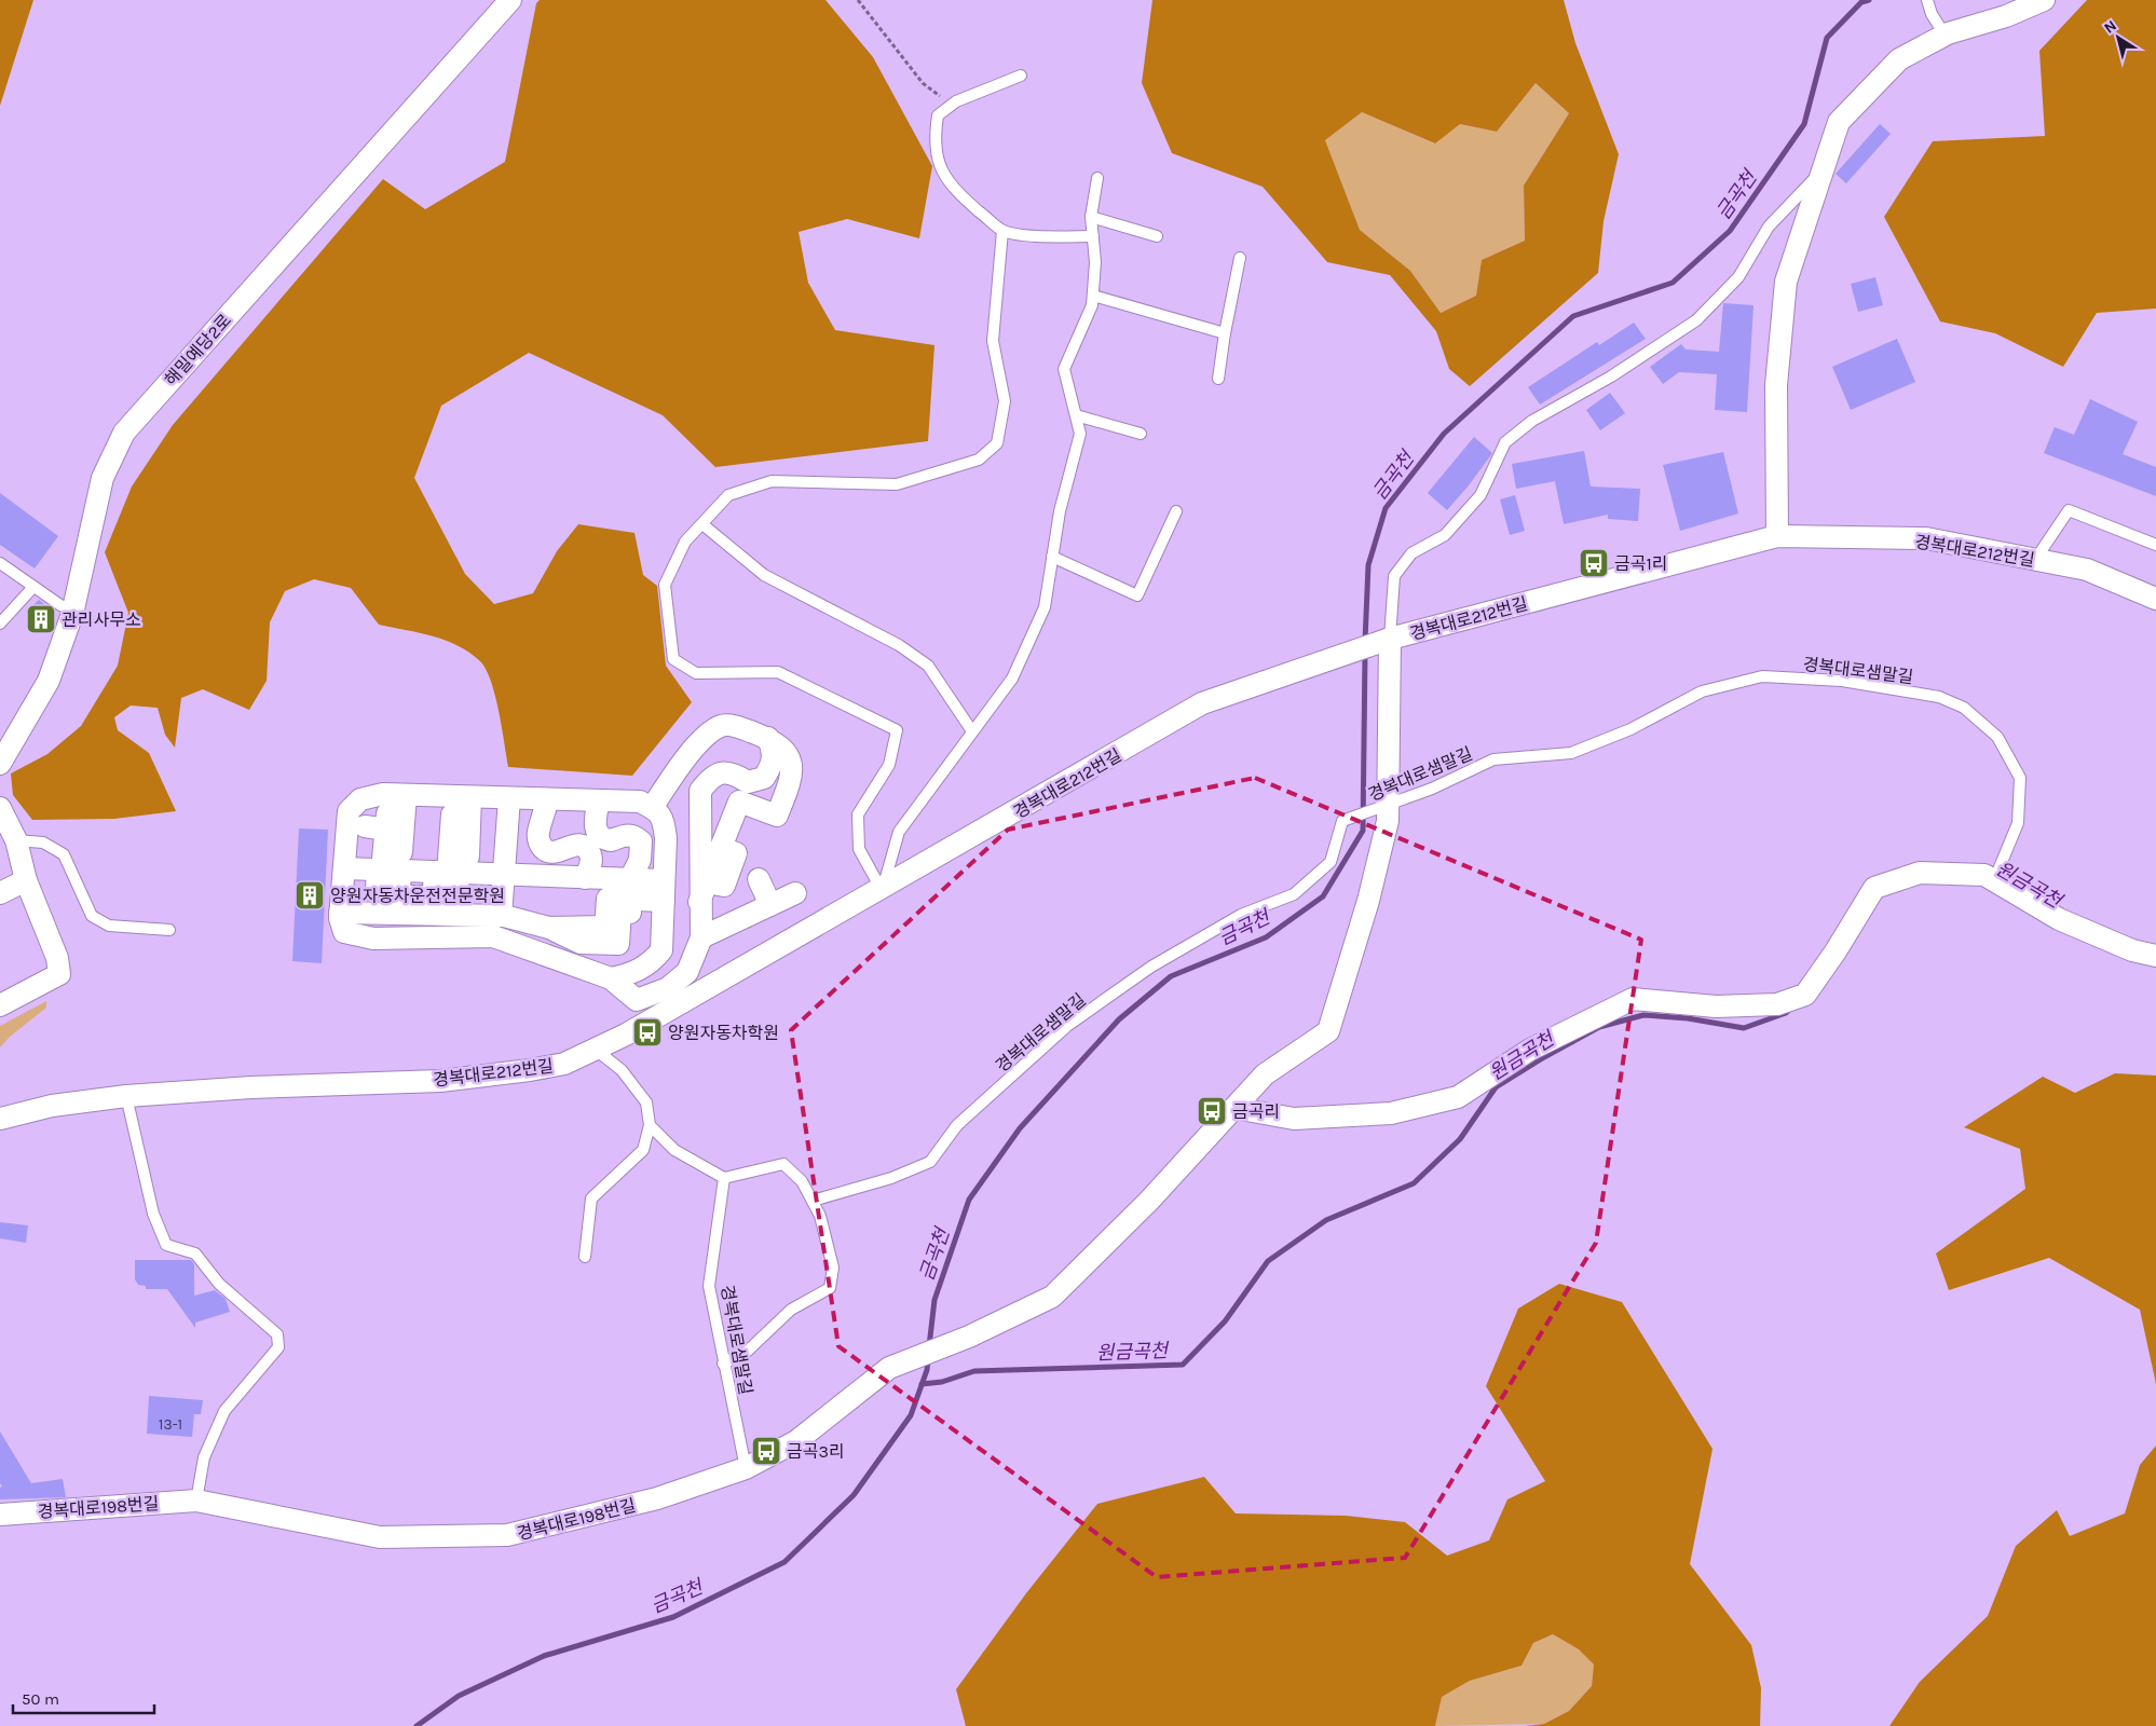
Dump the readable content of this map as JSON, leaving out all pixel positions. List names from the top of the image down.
{
  "streets": {
    "street": ["해밀예당2로", "경복대로212번길", "경복대로198번길"],
    "lane": ["경복대로샘말길"]
  },
  "crossings": [
    ["경복대로212번길", "경복대로198번길"],
    ["경복대로샘말길", "경복대로198번길"]
  ],
  "water": ["금곡천", "원금곡천"],
  "places": {
    "bus stop": [
      "금곡1리",
      "양원자동차학원",
      "금곡리",
      "금곡3리"
    ],
    "building": ["관리사무소", "양원자동차운전전문학원"]
  },
  "house_numbers": ["13-1"],
  "scale_bar": "50 m",
  "north": "top left"
}
